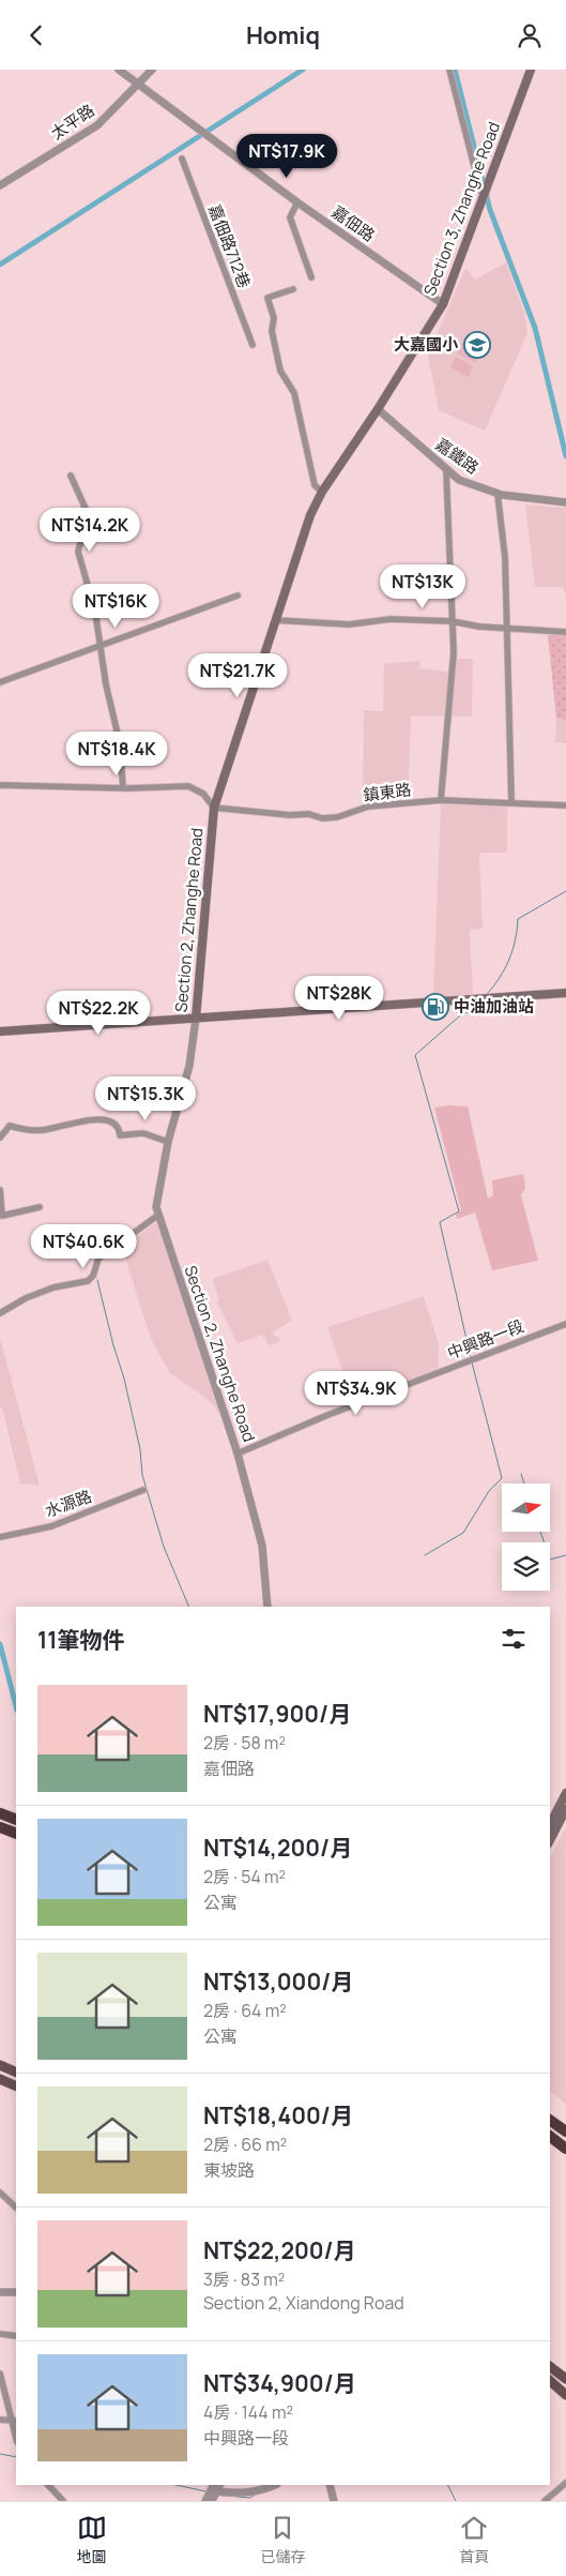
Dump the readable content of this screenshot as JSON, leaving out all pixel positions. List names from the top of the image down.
{
  "streets": {
    "main road": ["Section 3, Zhanghe Road", "Section 2, Zhanghe Road"],
    "street": [
      "太平路",
      "嘉佃路",
      "嘉佃路712巷",
      "嘉鐵路",
      "鎮東路",
      "中興路一段",
      "水源路"
    ]
  },
  "crossings": [
    ["太平路", "嘉佃路"],
    ["Section 3, Zhanghe Road", "嘉佃路"],
    ["Section 3, Zhanghe Road", "嘉鐵路"],
    ["Section 3, Zhanghe Road", "Section 2, Zhanghe Road"],
    ["嘉鐵路", "Section 2, Zhanghe Road"],
    ["鎮東路", "Section 2, Zhanghe Road"],
    ["Section 2, Zhanghe Road", "中興路一段"]
  ],
  "places": {
    "school or university": ["大嘉國小"],
    "fuel station": ["中油加油站"]
  },
  "north": "right",
  "page": {
    "header": "Homiq",
    "price": [
      "NT$17.9K",
      "NT$14.2K",
      "NT$13K",
      "NT$16K",
      "NT$21.7K",
      "NT$18.4K",
      "NT$28K",
      "NT$22.2K",
      "NT$15.3K",
      "NT$40.6K",
      "NT$34.9K"
    ],
    "heading": "11筆物件",
    "list": [
      {
        "name": "NT$17,900/月",
        "note": "2房 · 58 m² · 嘉佃路"
      },
      {
        "name": "NT$14,200/月",
        "note": "2房 · 54 m² · 公寓"
      },
      {
        "name": "NT$13,000/月",
        "note": "2房 · 64 m² · 公寓"
      },
      {
        "name": "NT$18,400/月",
        "note": "2房 · 66 m² · 東坡路"
      },
      {
        "name": "NT$22,200/月",
        "note": "3房 · 83 m² · Section 2, Xiandong Road"
      },
      {
        "name": "NT$34,900/月",
        "note": "4房 · 144 m² · 中興路一段"
      }
    ],
    "tabs": ["地圖", "已儲存", "首頁"]
  }
}
